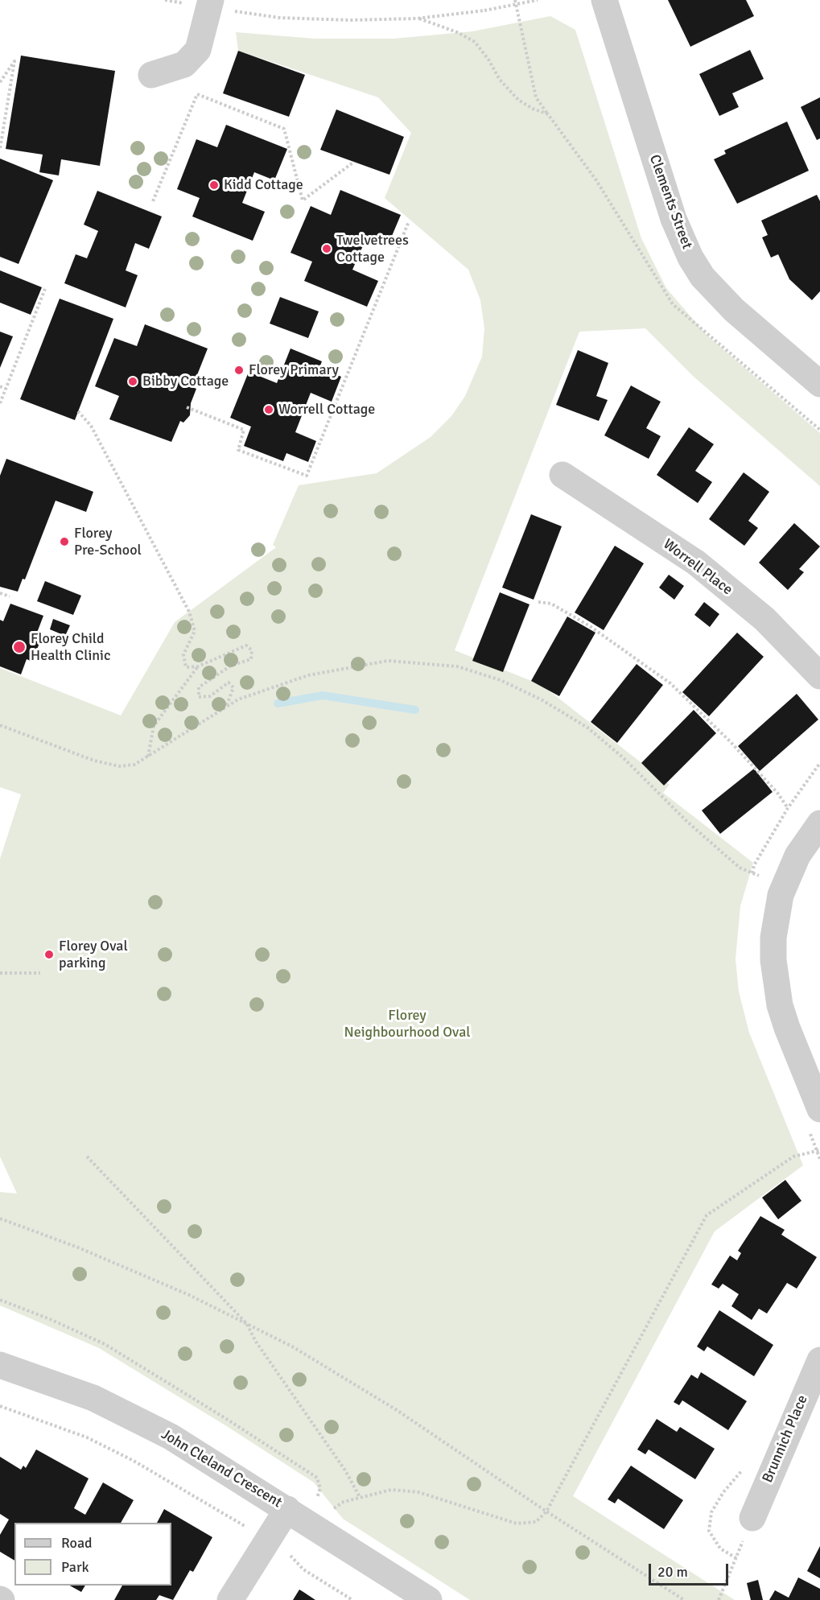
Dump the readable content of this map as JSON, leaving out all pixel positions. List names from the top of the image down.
{
  "streets": {
    "street": [
      "Clements Street",
      "Worrell Place",
      "Brunnich Place",
      "John Cleland Crescent"
    ]
  },
  "parks": ["Florey Neighbourhood Oval"],
  "places": [
    "Kidd Cottage",
    "Twelvetrees Cottage",
    "Florey Primary",
    "Bibby Cottage",
    "Worrell Cottage",
    "Florey Pre-School",
    "Florey Child Health Clinic",
    "Florey Oval parking"
  ],
  "legend": ["Road", "Park"],
  "scale_bar": "20 m"
}
